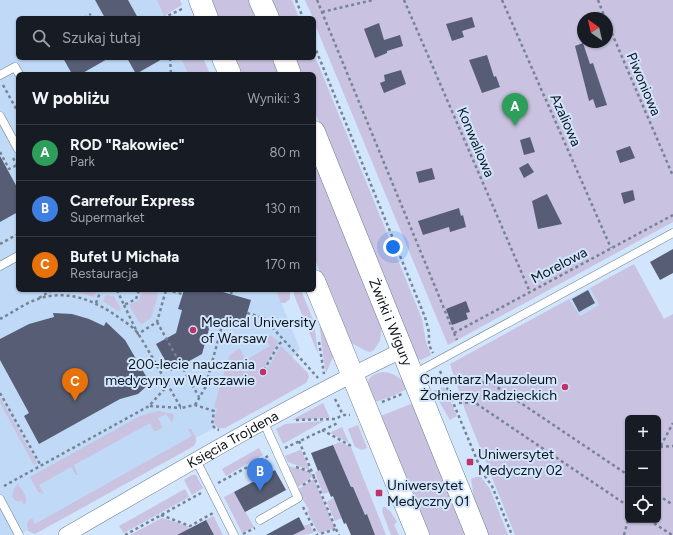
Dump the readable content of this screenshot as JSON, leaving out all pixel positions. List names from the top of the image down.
{
  "streets": {
    "main road": ["Żwirki i Wigury"],
    "street": ["Księcia Trojdena"],
    "path": [
      "Piwoniowa",
      "Azaliowa",
      "Konwaliowa",
      "Morelowa"
    ]
  },
  "crossings": [
    ["Azaliowa", "Morelowa"],
    ["Konwaliowa", "Morelowa"],
    ["Żwirki i Wigury", "Księcia Trojdena"]
  ],
  "places": {
    "other": ["Medical University of Warsaw", "200-lecie nauczania medycyny w Warszawie", "Cmentarz Mauzoleum Żołnierzy Radzieckich"],
    "transit": ["Uniwersytet Medyczny 02", "Uniwersytet Medyczny 01"]
  },
  "north": "top left",
  "page": {
    "search": "Szukaj tutaj",
    "heading": ["W pobliżu", "Wyniki: 3"],
    "pins": ["A", "C", "B"],
    "list": [
      {
        "mark": "A",
        "name": "ROD \"Rakowiec\"",
        "note": "Park",
        "value": "80 m"
      },
      {
        "mark": "B",
        "name": "Carrefour Express",
        "note": "Supermarket",
        "value": "130 m"
      },
      {
        "mark": "C",
        "name": "Bufet U Michała",
        "note": "Restauracja",
        "value": "170 m"
      }
    ],
    "map_buttons": ["+", "−"]
  }
}
